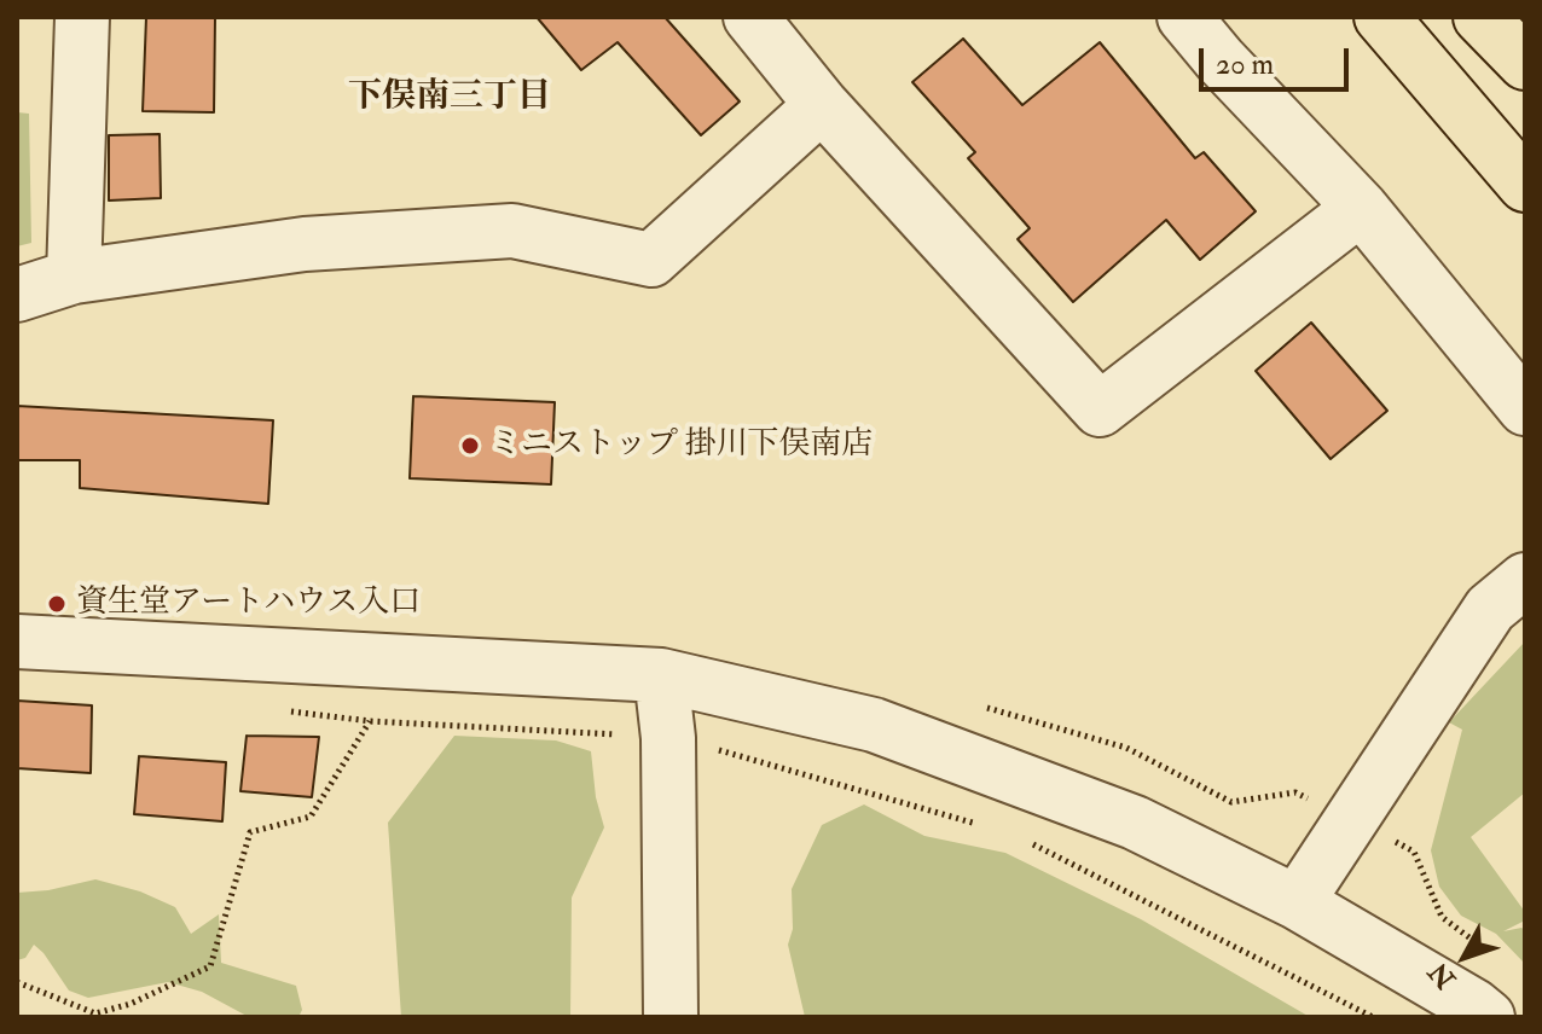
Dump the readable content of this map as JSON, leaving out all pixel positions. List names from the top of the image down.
{
  "districts": ["下俣南三丁目"],
  "places": ["ミニストップ 掛川下俣南店", "資生堂アートハウス入口"],
  "scale_bar": "20 m",
  "north": "bottom left"
}
